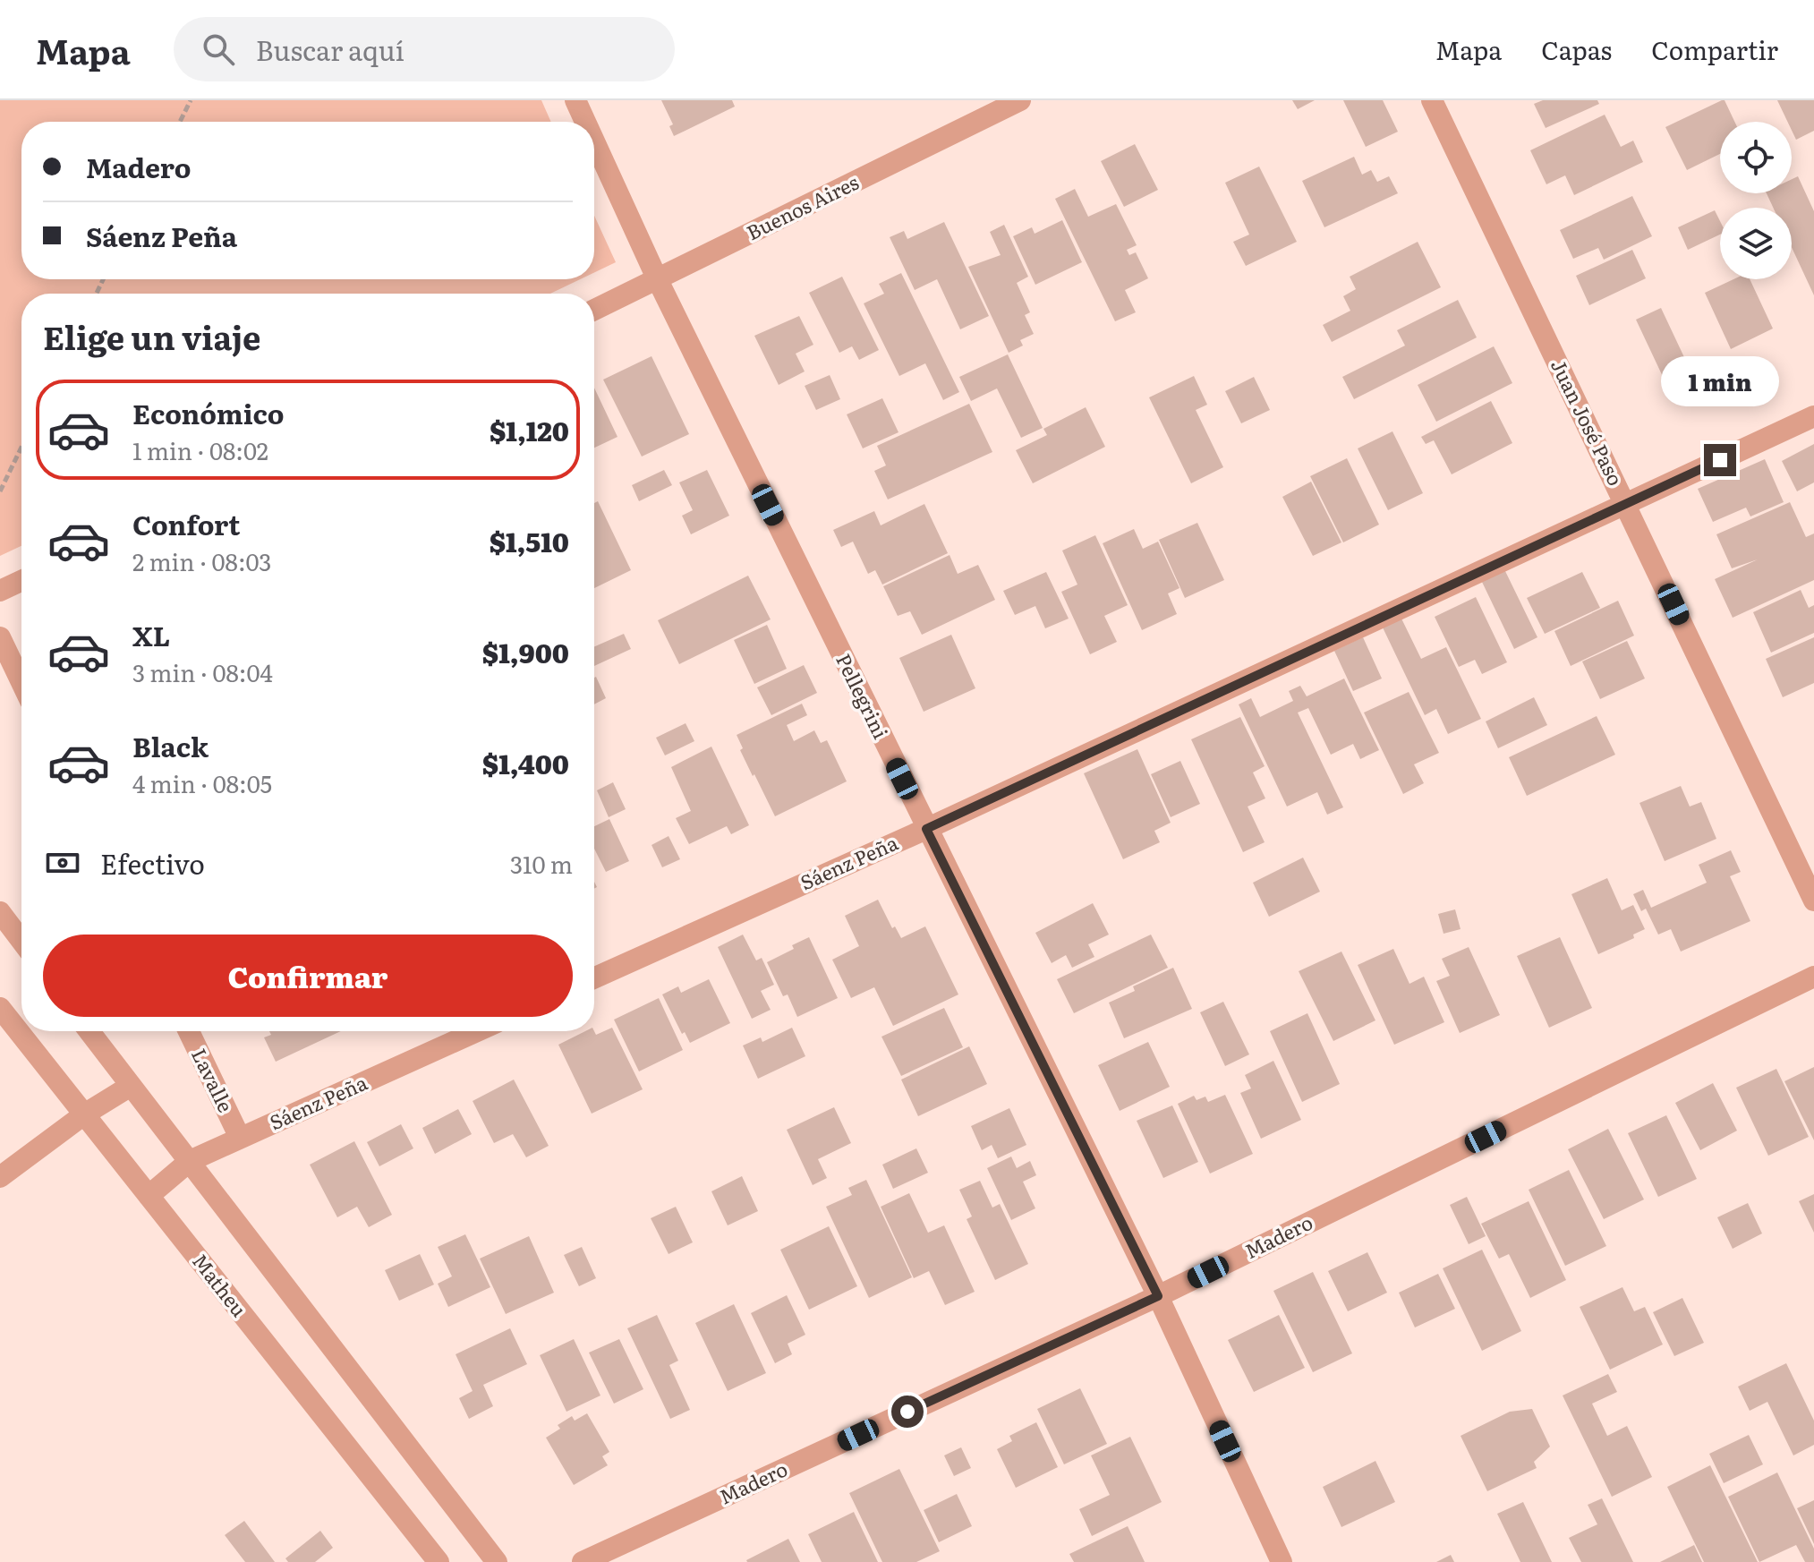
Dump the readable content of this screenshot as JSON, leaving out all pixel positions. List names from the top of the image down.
{
  "streets": {
    "street": [
      "Buenos Aires",
      "Juan José Paso",
      "Pellegrini",
      "Sáenz Peña",
      "Lavalle",
      "Madero",
      "Matheu"
    ]
  },
  "crossings": [
    ["Buenos Aires", "Pellegrini"],
    ["Juan José Paso", "Sáenz Peña"],
    ["Pellegrini", "Sáenz Peña"],
    ["Pellegrini", "Madero"],
    ["Sáenz Peña", "Lavalle"],
    ["Sáenz Peña", "Matheu"]
  ],
  "page": {
    "header": "Mapa",
    "search": "Buscar aquí",
    "nav": ["Mapa", "Capas", "Compartir"],
    "banner": ["Madero", "Sáenz Peña"],
    "heading": "Elige un viaje",
    "bubble": "1 min",
    "list": [
      {
        "name": "Económico",
        "note": "1 min · 08:02",
        "value": "$1,120"
      },
      {
        "name": "Confort",
        "note": "2 min · 08:03",
        "value": "$1,510"
      },
      {
        "name": "XL",
        "note": "3 min · 08:04",
        "value": "$1,900"
      },
      {
        "name": "Black",
        "note": "4 min · 08:05",
        "value": "$1,400"
      }
    ],
    "pay": ["Efectivo", "310 m"],
    "buttons": "Confirmar"
  }
}
